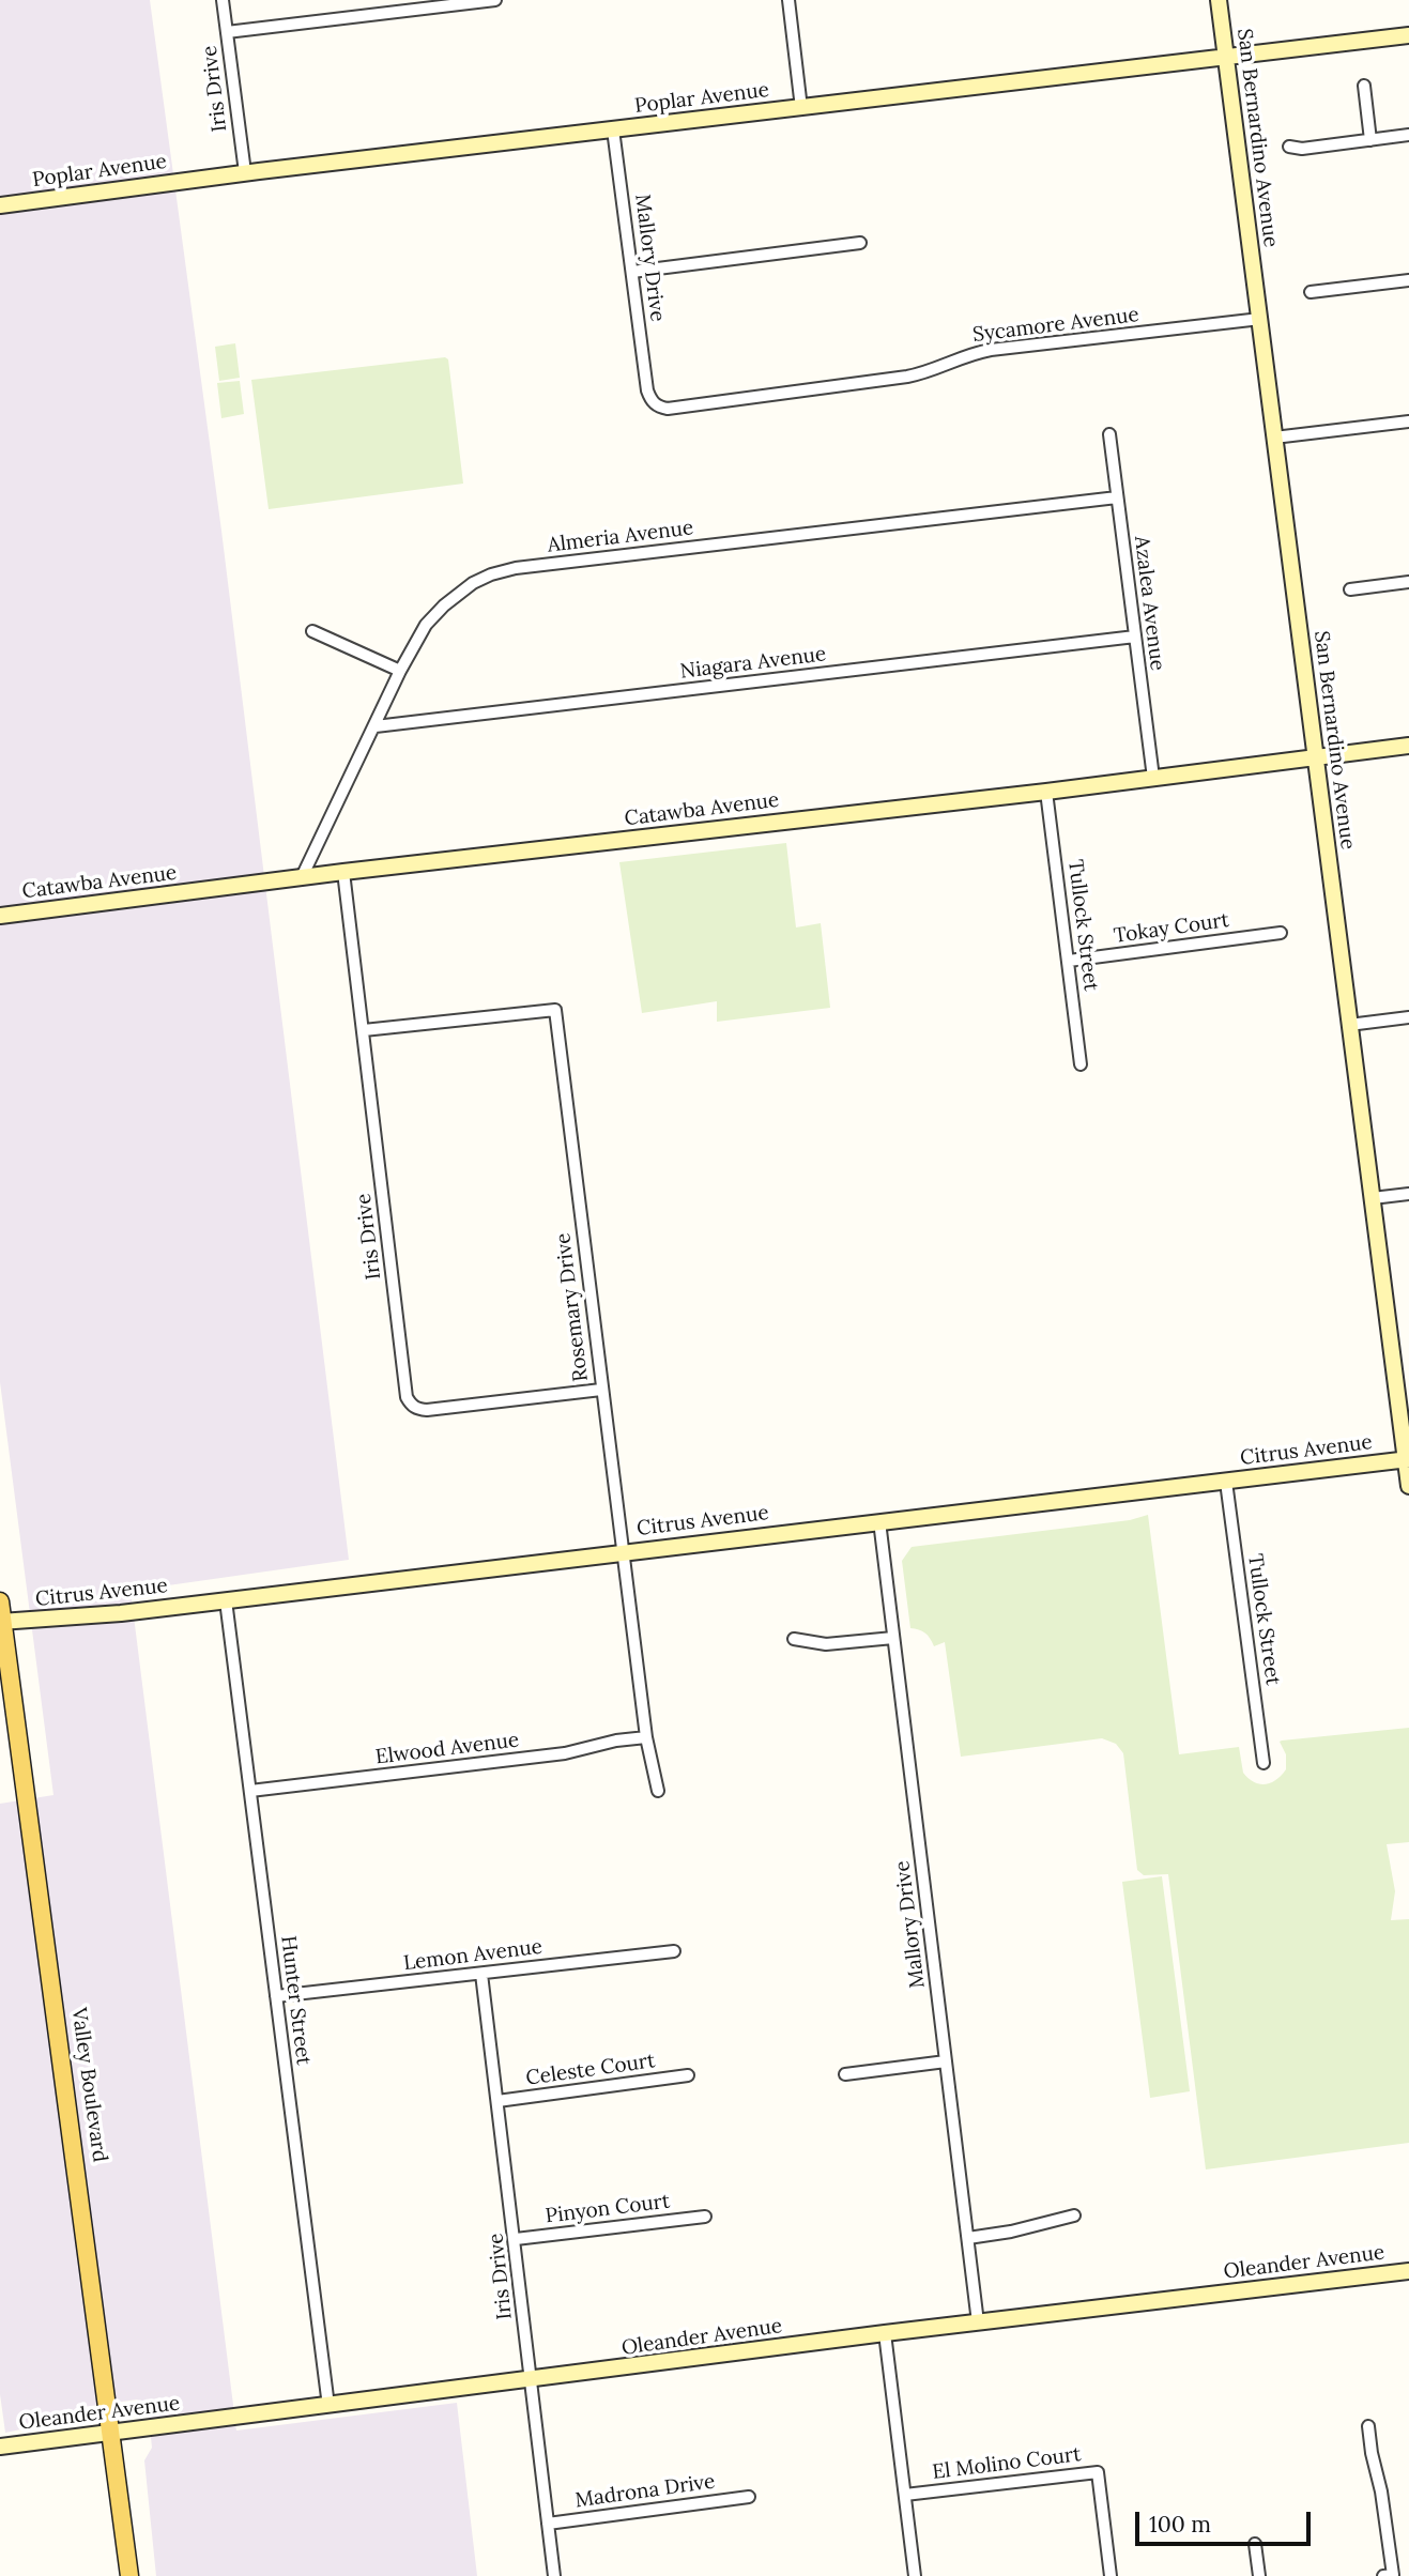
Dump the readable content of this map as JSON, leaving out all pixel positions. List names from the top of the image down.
{
  "streets": {
    "main road": ["Valley Boulevard"],
    "street": [
      "Iris Drive",
      "Poplar Avenue",
      "San Bernardino Avenue",
      "Mallory Drive",
      "Sycamore Avenue",
      "Almeria Avenue",
      "Azalea Avenue",
      "Niagara Avenue",
      "Catawba Avenue",
      "Tullock Street",
      "Tokay Court",
      "Rosemary Drive",
      "Citrus Avenue",
      "Elwood Avenue",
      "Lemon Avenue",
      "Hunter Street",
      "Celeste Court",
      "Pinyon Court",
      "Oleander Avenue",
      "El Molino Court",
      "Madrona Drive"
    ]
  },
  "crossings": [
    ["Iris Drive", "Poplar Avenue"],
    ["Iris Drive", "Catawba Avenue"],
    ["Iris Drive", "Rosemary Drive"],
    ["Iris Drive", "Lemon Avenue"],
    ["Iris Drive", "Celeste Court"],
    ["Iris Drive", "Pinyon Court"],
    ["Iris Drive", "Oleander Avenue"],
    ["Iris Drive", "Madrona Drive"],
    ["Poplar Avenue", "San Bernardino Avenue"],
    ["Poplar Avenue", "Mallory Drive"],
    ["San Bernardino Avenue", "Sycamore Avenue"],
    ["San Bernardino Avenue", "Catawba Avenue"],
    ["San Bernardino Avenue", "Citrus Avenue"],
    ["Mallory Drive", "Sycamore Avenue"],
    ["Mallory Drive", "Citrus Avenue"],
    ["Mallory Drive", "Oleander Avenue"],
    ["Almeria Avenue", "Azalea Avenue"],
    ["Almeria Avenue", "Niagara Avenue"],
    ["Almeria Avenue", "Catawba Avenue"],
    ["Azalea Avenue", "Niagara Avenue"],
    ["Azalea Avenue", "Catawba Avenue"],
    ["Catawba Avenue", "Tullock Street"],
    ["Tullock Street", "Tokay Court"],
    ["Tullock Street", "Citrus Avenue"],
    ["Rosemary Drive", "Citrus Avenue"],
    ["Rosemary Drive", "Elwood Avenue"],
    ["Citrus Avenue", "Hunter Street"],
    ["Citrus Avenue", "Valley Boulevard"],
    ["Elwood Avenue", "Hunter Street"],
    ["Lemon Avenue", "Hunter Street"],
    ["Hunter Street", "Oleander Avenue"],
    ["Valley Boulevard", "Oleander Avenue"]
  ],
  "scale_bar": "100 m"
}
